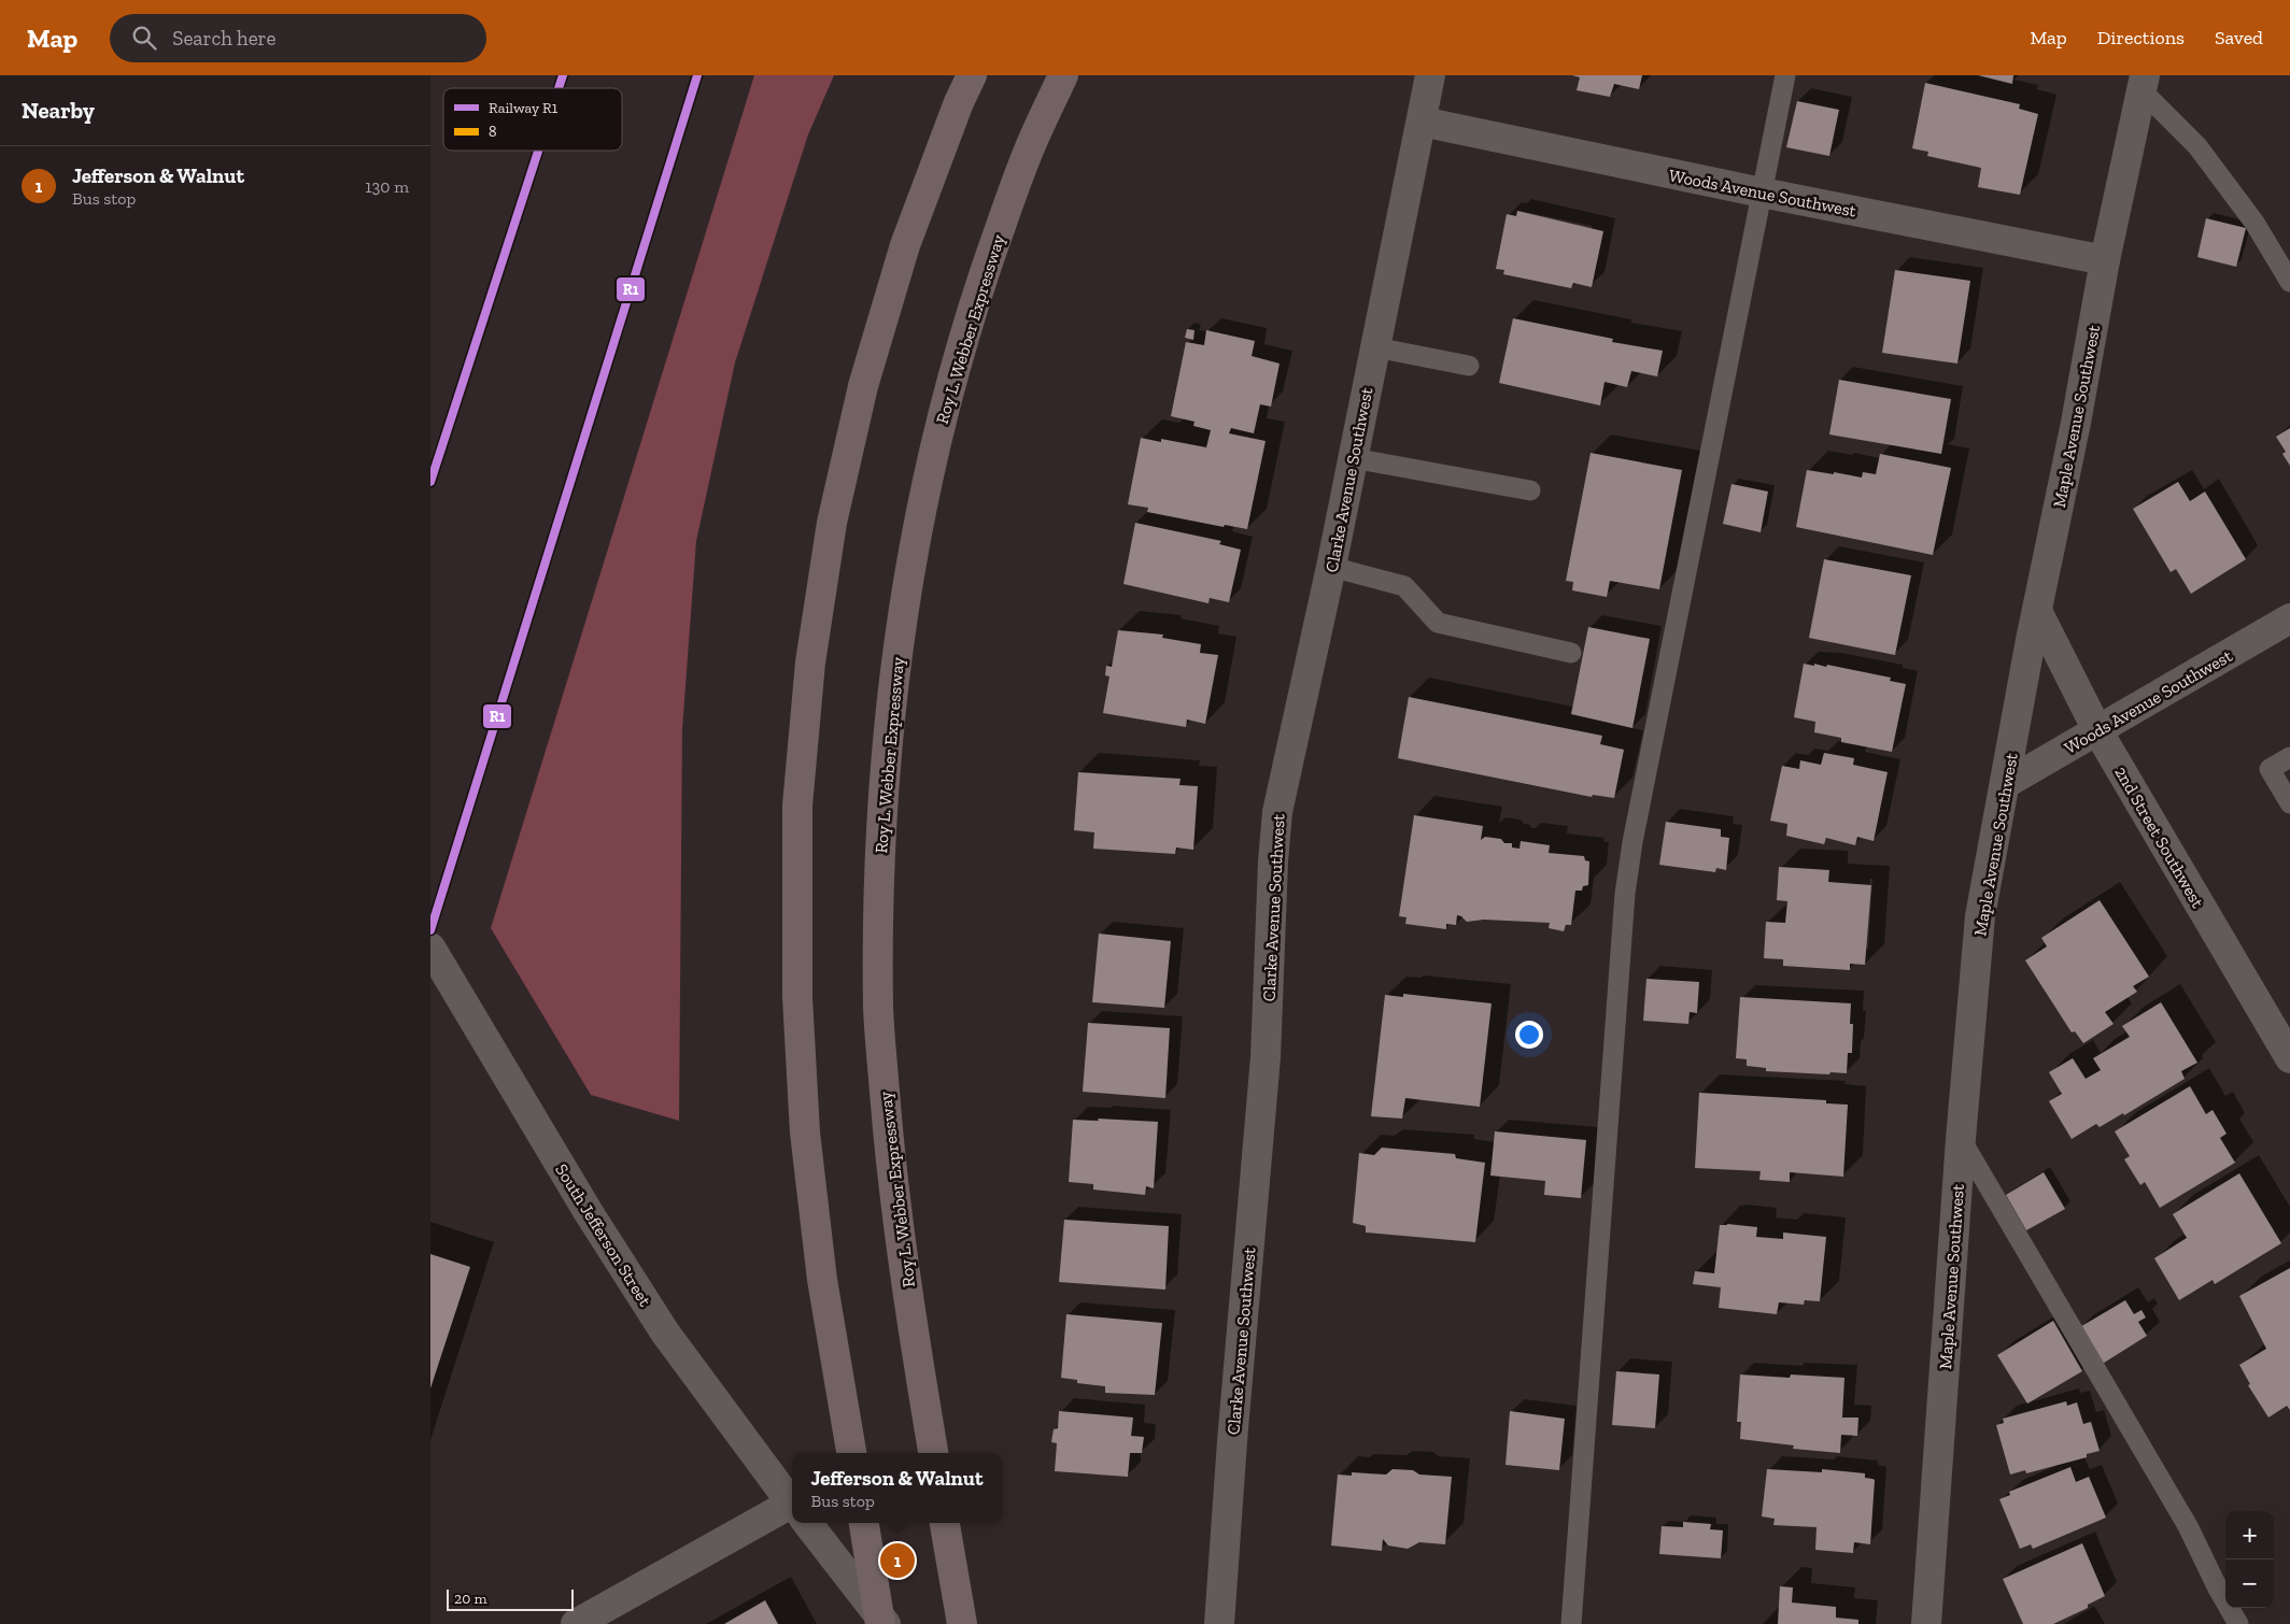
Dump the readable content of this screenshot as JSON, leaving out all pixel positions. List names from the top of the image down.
{
  "streets": {
    "highway": ["Roy L. Webber Expressway"],
    "street": [
      "Woods Avenue Southwest",
      "Maple Avenue Southwest",
      "Clarke Avenue Southwest",
      "2nd Street Southwest",
      "South Jefferson Street"
    ]
  },
  "crossings": [
    ["Woods Avenue Southwest", "Maple Avenue Southwest"],
    ["Woods Avenue Southwest", "Clarke Avenue Southwest"],
    ["Woods Avenue Southwest", "2nd Street Southwest"],
    ["Maple Avenue Southwest", "2nd Street Southwest"]
  ],
  "lines": ["rail line R1"],
  "legend": ["Railway R1", "8"],
  "scale_bar": "20 m",
  "page": {
    "header": "Map",
    "search": "Search here",
    "nav": ["Map", "Directions", "Saved"],
    "heading": "Nearby",
    "list": [
      {
        "mark": "1",
        "name": "Jefferson & Walnut",
        "note": "Bus stop",
        "value": "130 m"
      }
    ],
    "popup": ["Jefferson & Walnut", "Bus stop"],
    "map_buttons": ["+", "−"],
    "pins": "1",
    "scale": "20 m"
  }
}
